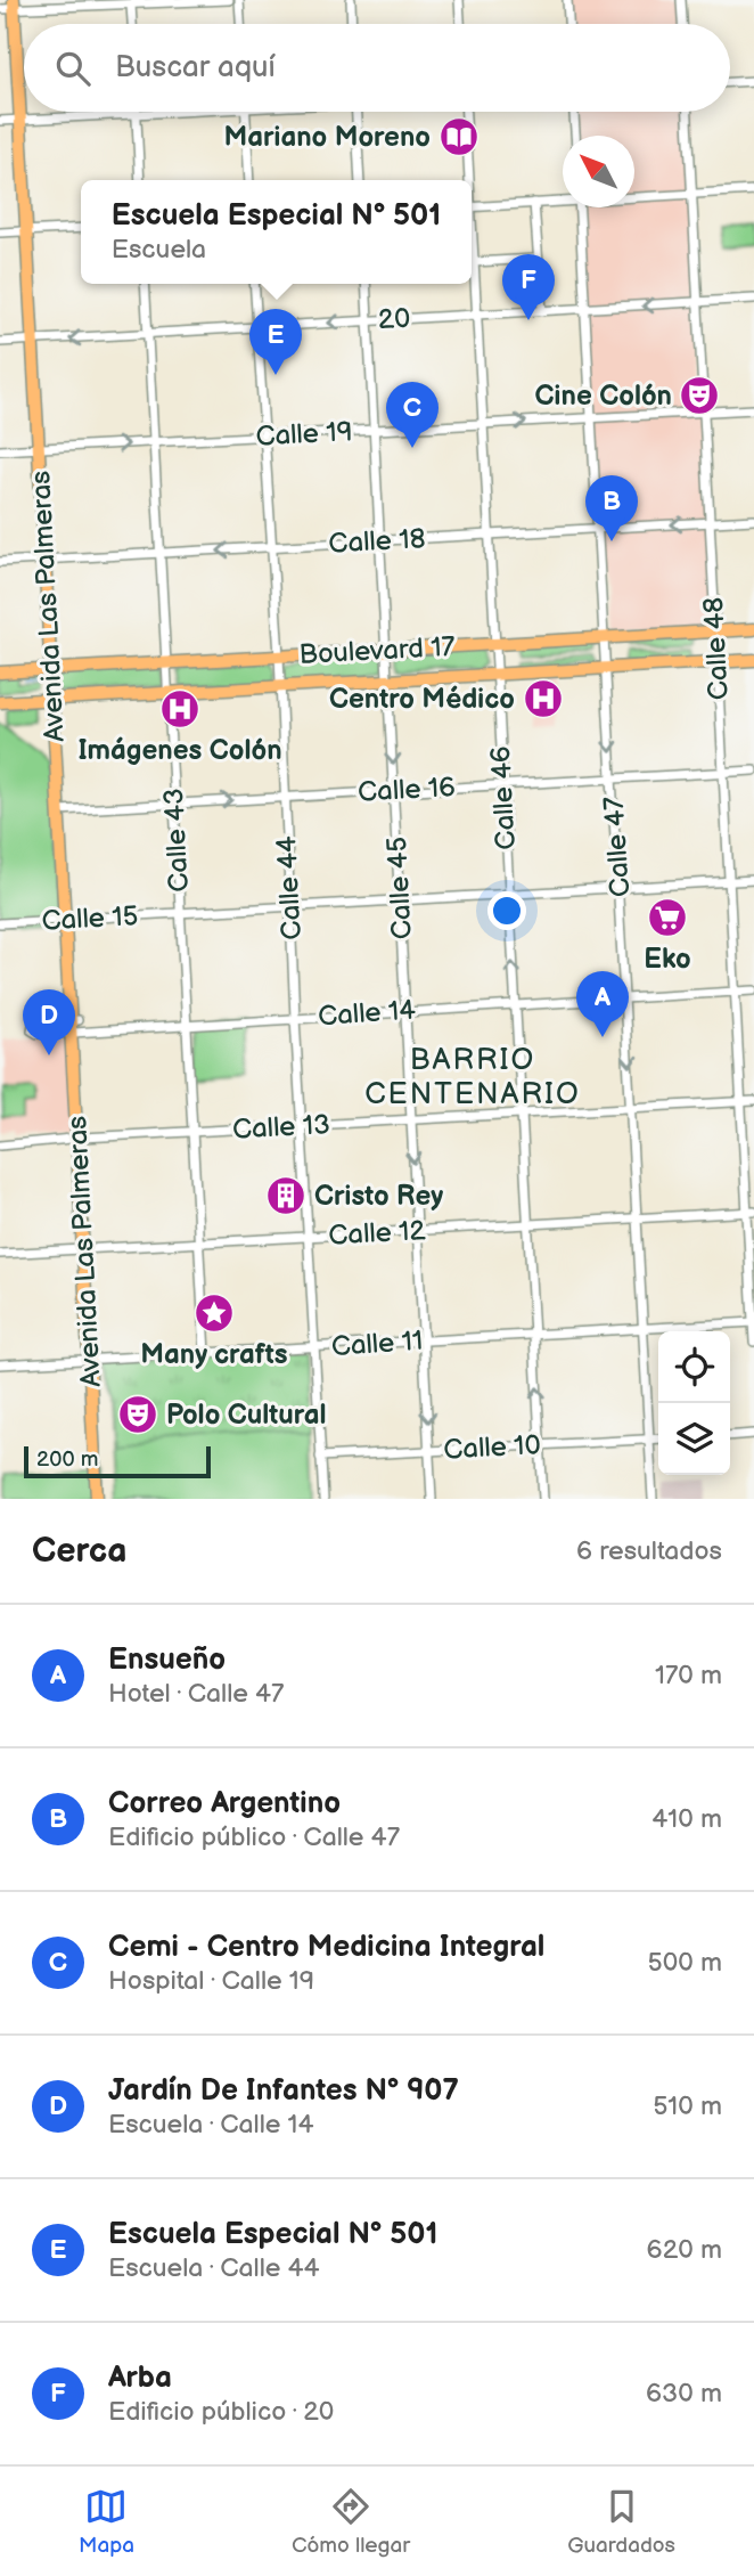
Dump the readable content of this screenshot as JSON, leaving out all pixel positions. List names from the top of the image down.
{
  "streets": {
    "main road": ["Avenida Las Palmeras", "Boulevard 17"],
    "street": [
      "20",
      "Calle 19",
      "Calle 18",
      "Calle 48",
      "Calle 16",
      "Calle 46",
      "Calle 43",
      "Calle 47",
      "Calle 44",
      "Calle 45",
      "Calle 15",
      "Calle 14",
      "Calle 13",
      "Calle 12",
      "Calle 11",
      "Calle 10"
    ]
  },
  "crossings": [
    ["20", "Avenida Las Palmeras"],
    ["20", "Calle 48"],
    ["20", "Calle 46"],
    ["20", "Calle 43"],
    ["20", "Calle 47"],
    ["20", "Calle 44"],
    ["20", "Calle 45"],
    ["Calle 19", "Avenida Las Palmeras"],
    ["Calle 19", "Calle 48"],
    ["Calle 19", "Calle 46"],
    ["Calle 19", "Calle 43"],
    ["Calle 19", "Calle 47"],
    ["Calle 19", "Calle 44"],
    ["Calle 19", "Calle 45"],
    ["Calle 18", "Avenida Las Palmeras"],
    ["Calle 18", "Calle 48"],
    ["Calle 18", "Calle 46"],
    ["Calle 18", "Calle 43"],
    ["Calle 18", "Calle 47"],
    ["Calle 18", "Calle 44"],
    ["Calle 18", "Calle 45"],
    ["Avenida Las Palmeras", "Boulevard 17"],
    ["Avenida Las Palmeras", "Calle 16"],
    ["Avenida Las Palmeras", "Calle 15"],
    ["Avenida Las Palmeras", "Calle 14"],
    ["Avenida Las Palmeras", "Calle 13"],
    ["Avenida Las Palmeras", "Calle 12"],
    ["Avenida Las Palmeras", "Calle 11"],
    ["Calle 48", "Boulevard 17"],
    ["Calle 48", "Calle 16"],
    ["Calle 48", "Calle 15"],
    ["Calle 48", "Calle 14"],
    ["Calle 48", "Calle 13"],
    ["Calle 48", "Calle 12"],
    ["Calle 48", "Calle 11"],
    ["Boulevard 17", "Calle 46"],
    ["Boulevard 17", "Calle 43"],
    ["Boulevard 17", "Calle 47"],
    ["Boulevard 17", "Calle 44"],
    ["Boulevard 17", "Calle 45"],
    ["Calle 16", "Calle 46"],
    ["Calle 16", "Calle 43"],
    ["Calle 16", "Calle 47"],
    ["Calle 16", "Calle 44"],
    ["Calle 16", "Calle 45"],
    ["Calle 46", "Calle 15"],
    ["Calle 46", "Calle 14"],
    ["Calle 46", "Calle 13"],
    ["Calle 46", "Calle 12"],
    ["Calle 46", "Calle 11"],
    ["Calle 46", "Calle 10"],
    ["Calle 43", "Calle 15"],
    ["Calle 43", "Calle 14"],
    ["Calle 43", "Calle 13"],
    ["Calle 43", "Calle 12"],
    ["Calle 43", "Calle 11"],
    ["Calle 47", "Calle 15"],
    ["Calle 47", "Calle 14"],
    ["Calle 47", "Calle 13"],
    ["Calle 47", "Calle 12"],
    ["Calle 47", "Calle 11"],
    ["Calle 47", "Calle 10"],
    ["Calle 44", "Calle 15"],
    ["Calle 44", "Calle 14"],
    ["Calle 44", "Calle 13"],
    ["Calle 44", "Calle 12"],
    ["Calle 44", "Calle 11"],
    ["Calle 44", "Calle 10"],
    ["Calle 45", "Calle 15"],
    ["Calle 45", "Calle 14"],
    ["Calle 45", "Calle 13"],
    ["Calle 45", "Calle 12"],
    ["Calle 45", "Calle 11"],
    ["Calle 45", "Calle 10"]
  ],
  "one_way": ["20"],
  "districts": ["BARRIO CENTENARIO"],
  "places": {
    "library": ["Mariano Moreno"],
    "theatre": ["Cine Colón", "Polo Cultural"],
    "hospital": ["Centro Médico", "Imágenes Colón"],
    "supermarket": ["Eko"],
    "building": ["Cristo Rey"],
    "place": ["Many crafts"]
  },
  "scale_bar": "200 m",
  "north": "top left",
  "page": {
    "search": "Buscar aquí",
    "popup": ["Escuela Especial Nº 501", "Escuela"],
    "pins": [
      "F",
      "E",
      "C",
      "B",
      "A",
      "D"
    ],
    "scale": "200 m",
    "heading": ["Cerca", "6 resultados"],
    "list": [
      {
        "mark": "A",
        "name": "Ensueño",
        "note": "Hotel · Calle 47",
        "value": "170 m"
      },
      {
        "mark": "B",
        "name": "Correo Argentino",
        "note": "Edificio público · Calle 47",
        "value": "410 m"
      },
      {
        "mark": "C",
        "name": "Cemi - Centro Medicina Integral",
        "note": "Hospital · Calle 19",
        "value": "500 m"
      },
      {
        "mark": "D",
        "name": "Jardín De Infantes Nº 907",
        "note": "Escuela · Calle 14",
        "value": "510 m"
      },
      {
        "mark": "E",
        "name": "Escuela Especial Nº 501",
        "note": "Escuela · Calle 44",
        "value": "620 m"
      },
      {
        "mark": "F",
        "name": "Arba",
        "note": "Edificio público · 20",
        "value": "630 m"
      }
    ],
    "nav": ["Mapa", "Cómo llegar", "Guardados"]
  }
}
